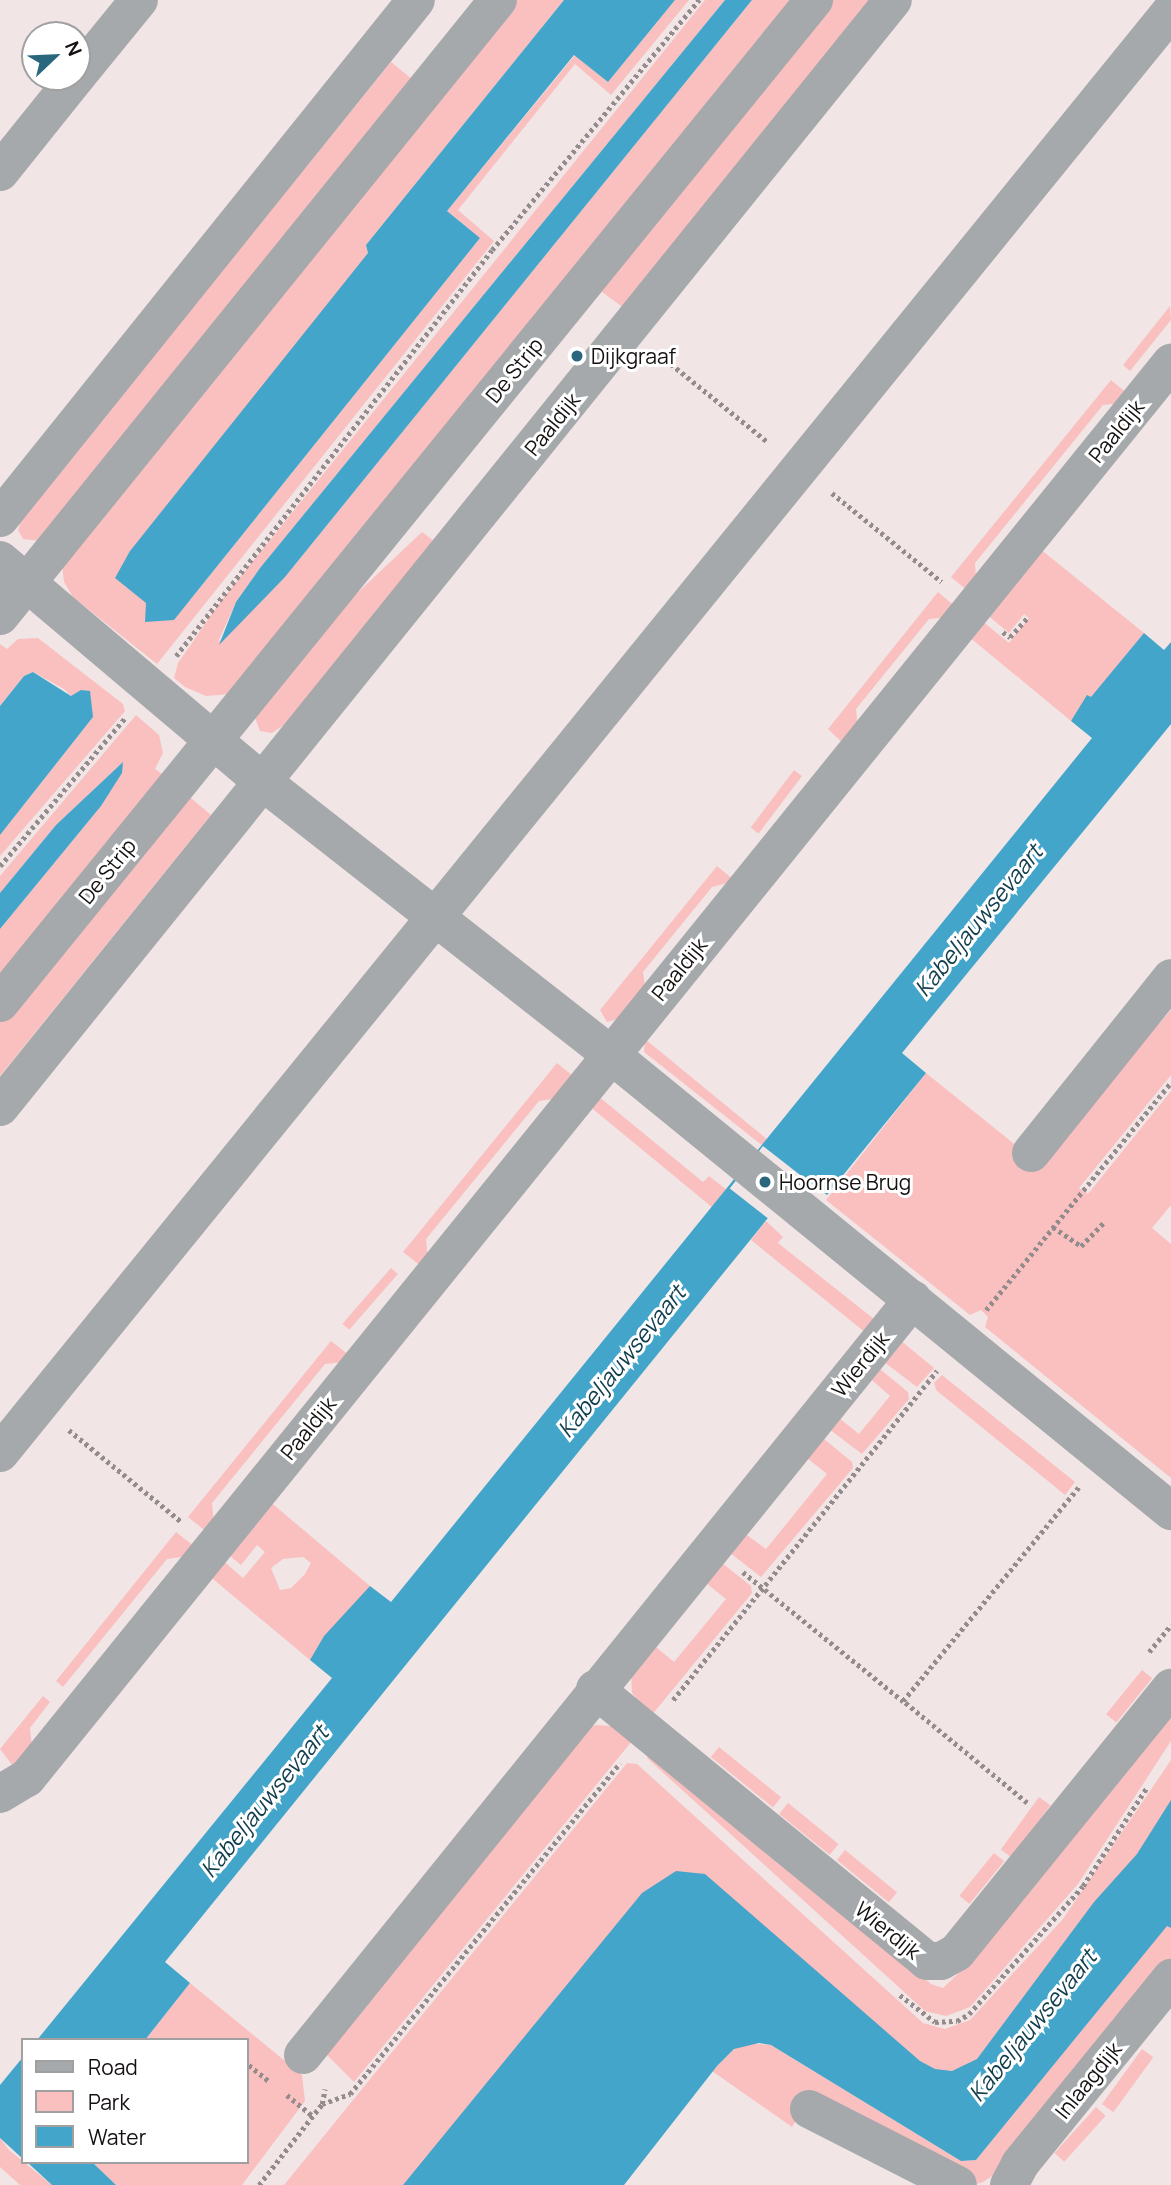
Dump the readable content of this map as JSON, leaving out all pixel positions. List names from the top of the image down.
{
  "streets": {
    "street": [
      "De Strip",
      "Paaldijk",
      "Wierdijk",
      "Inlaagdijk"
    ]
  },
  "water": ["Kabeljauwsevaart"],
  "places": ["Dijkgraaf", "Hoornse Brug"],
  "legend": ["Road", "Park", "Water"],
  "north": "top right"
}
